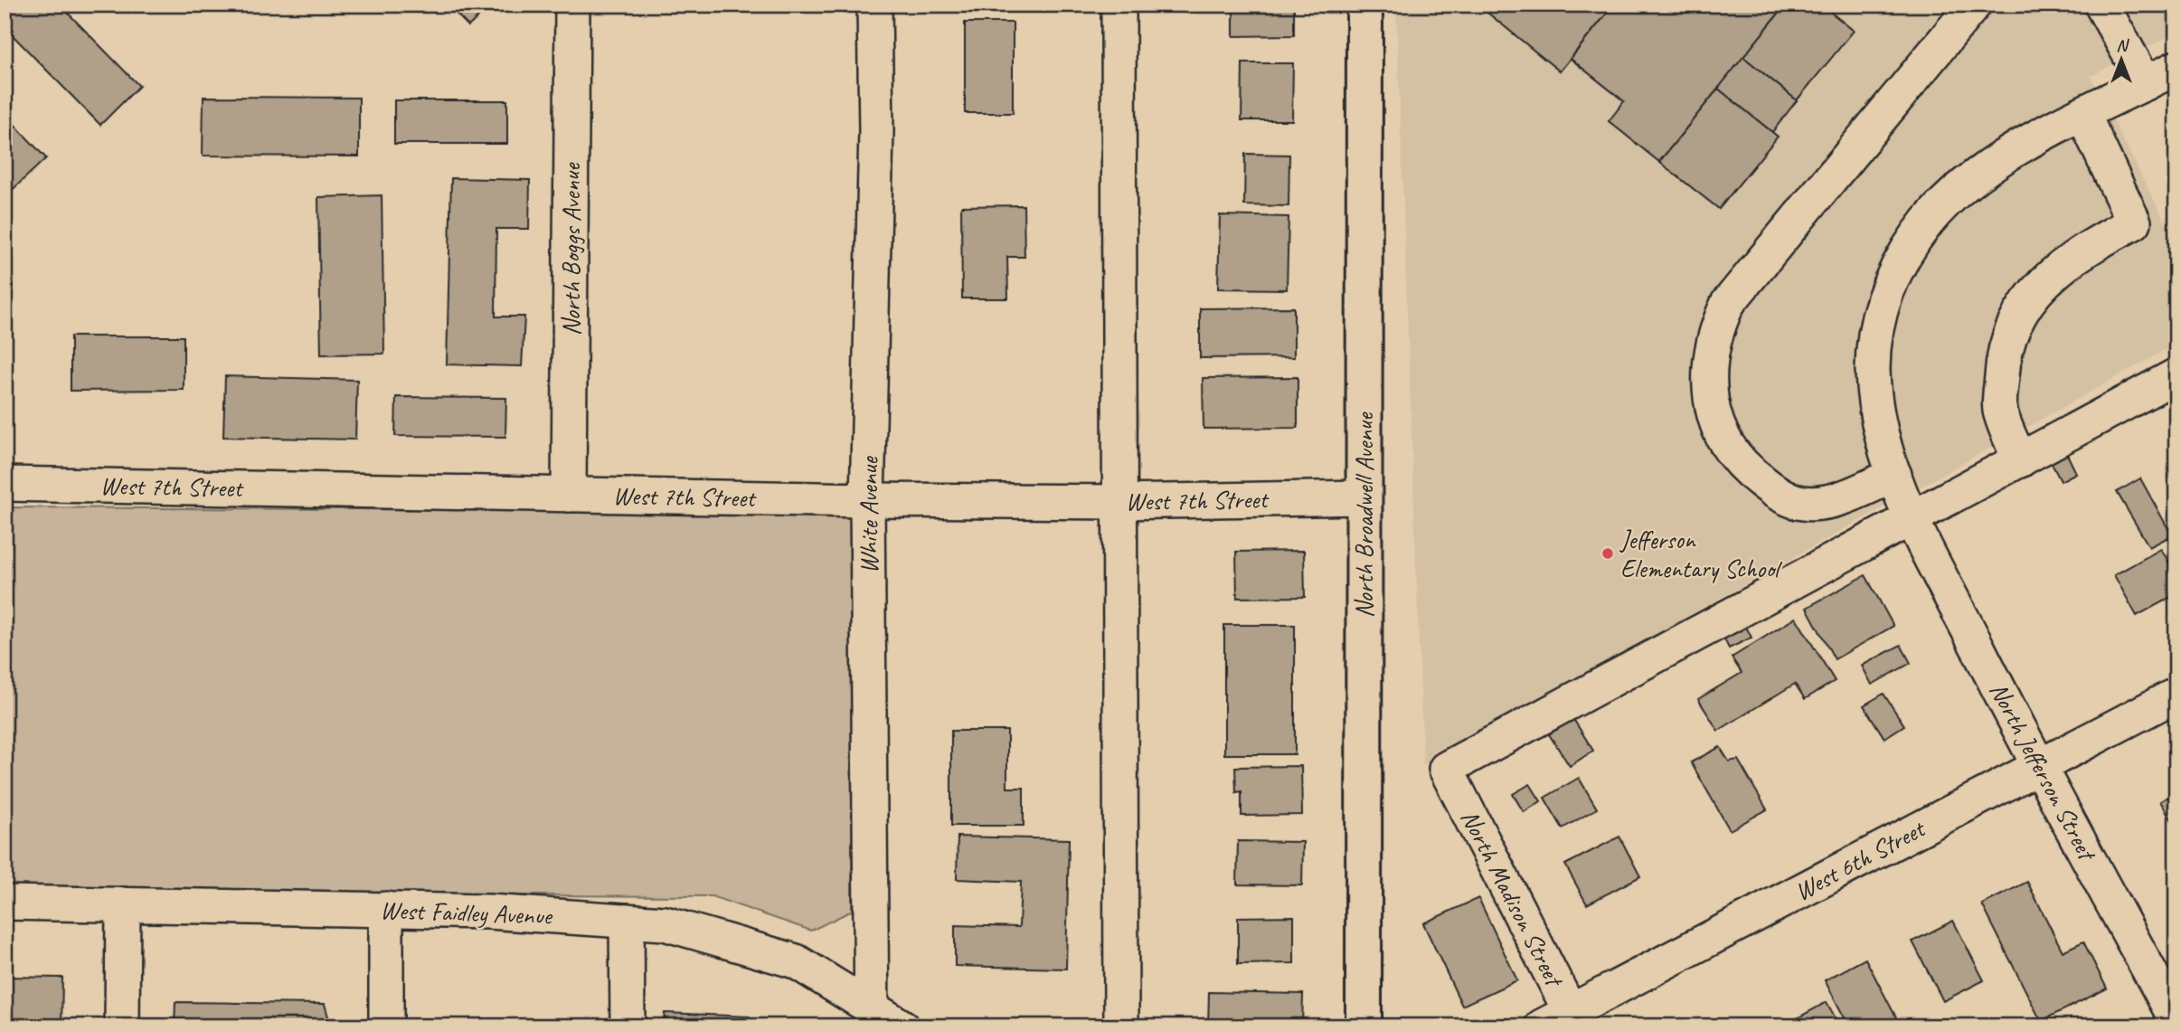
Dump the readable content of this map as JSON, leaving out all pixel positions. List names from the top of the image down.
{
  "streets": {
    "main road": ["North Broadwell Avenue"],
    "street": [
      "North Boggs Avenue",
      "West 7th Street",
      "White Avenue",
      "North Jefferson Street",
      "West 6th Street",
      "North Madison Street",
      "West Faidley Avenue"
    ]
  },
  "crossings": [
    ["North Boggs Avenue", "West 7th Street"],
    ["West 7th Street", "White Avenue"],
    ["West 7th Street", "North Broadwell Avenue"],
    ["White Avenue", "West Faidley Avenue"],
    ["North Jefferson Street", "West 6th Street"],
    ["North Jefferson Street", "North Madison Street"],
    ["West 6th Street", "North Madison Street"]
  ],
  "places": ["Jefferson Elementary School"],
  "north": "top"
}
